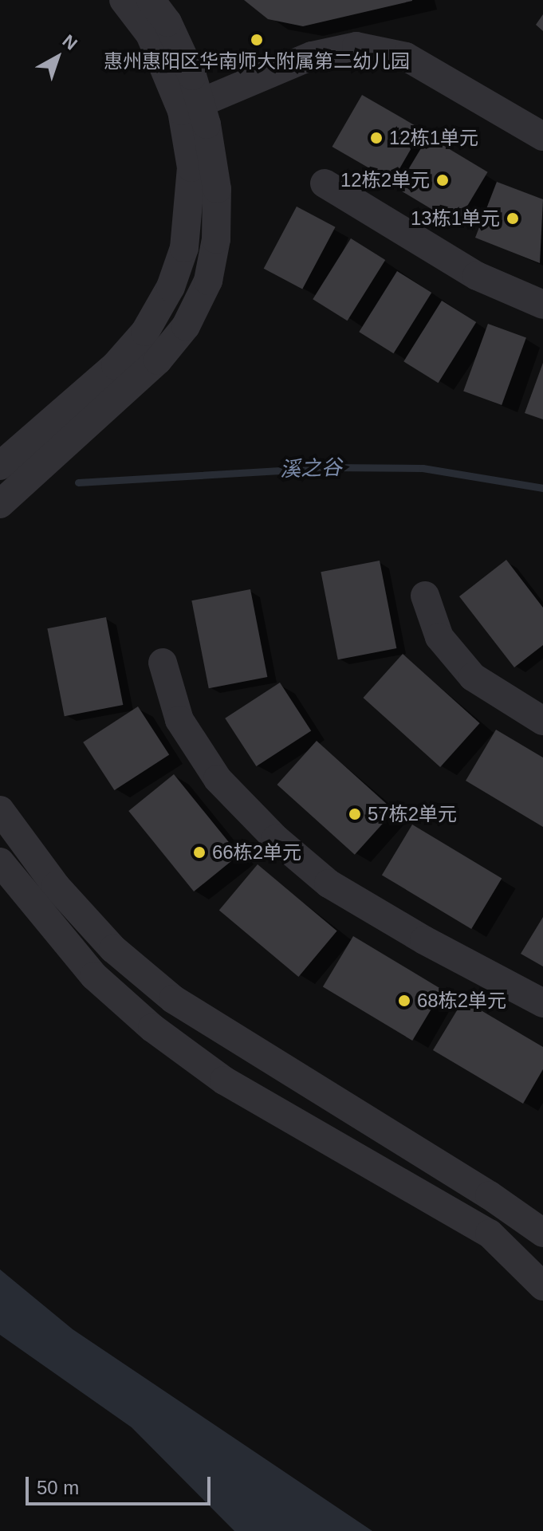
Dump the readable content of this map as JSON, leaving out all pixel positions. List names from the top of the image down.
{
  "water": ["溪之谷"],
  "places": [
    "惠州惠阳区华南师大附属第二幼儿园",
    "12栋1单元",
    "12栋2单元",
    "13栋1单元",
    "57栋2单元",
    "66栋2单元",
    "68栋2单元"
  ],
  "scale_bar": "50 m",
  "north": "top right"
}
